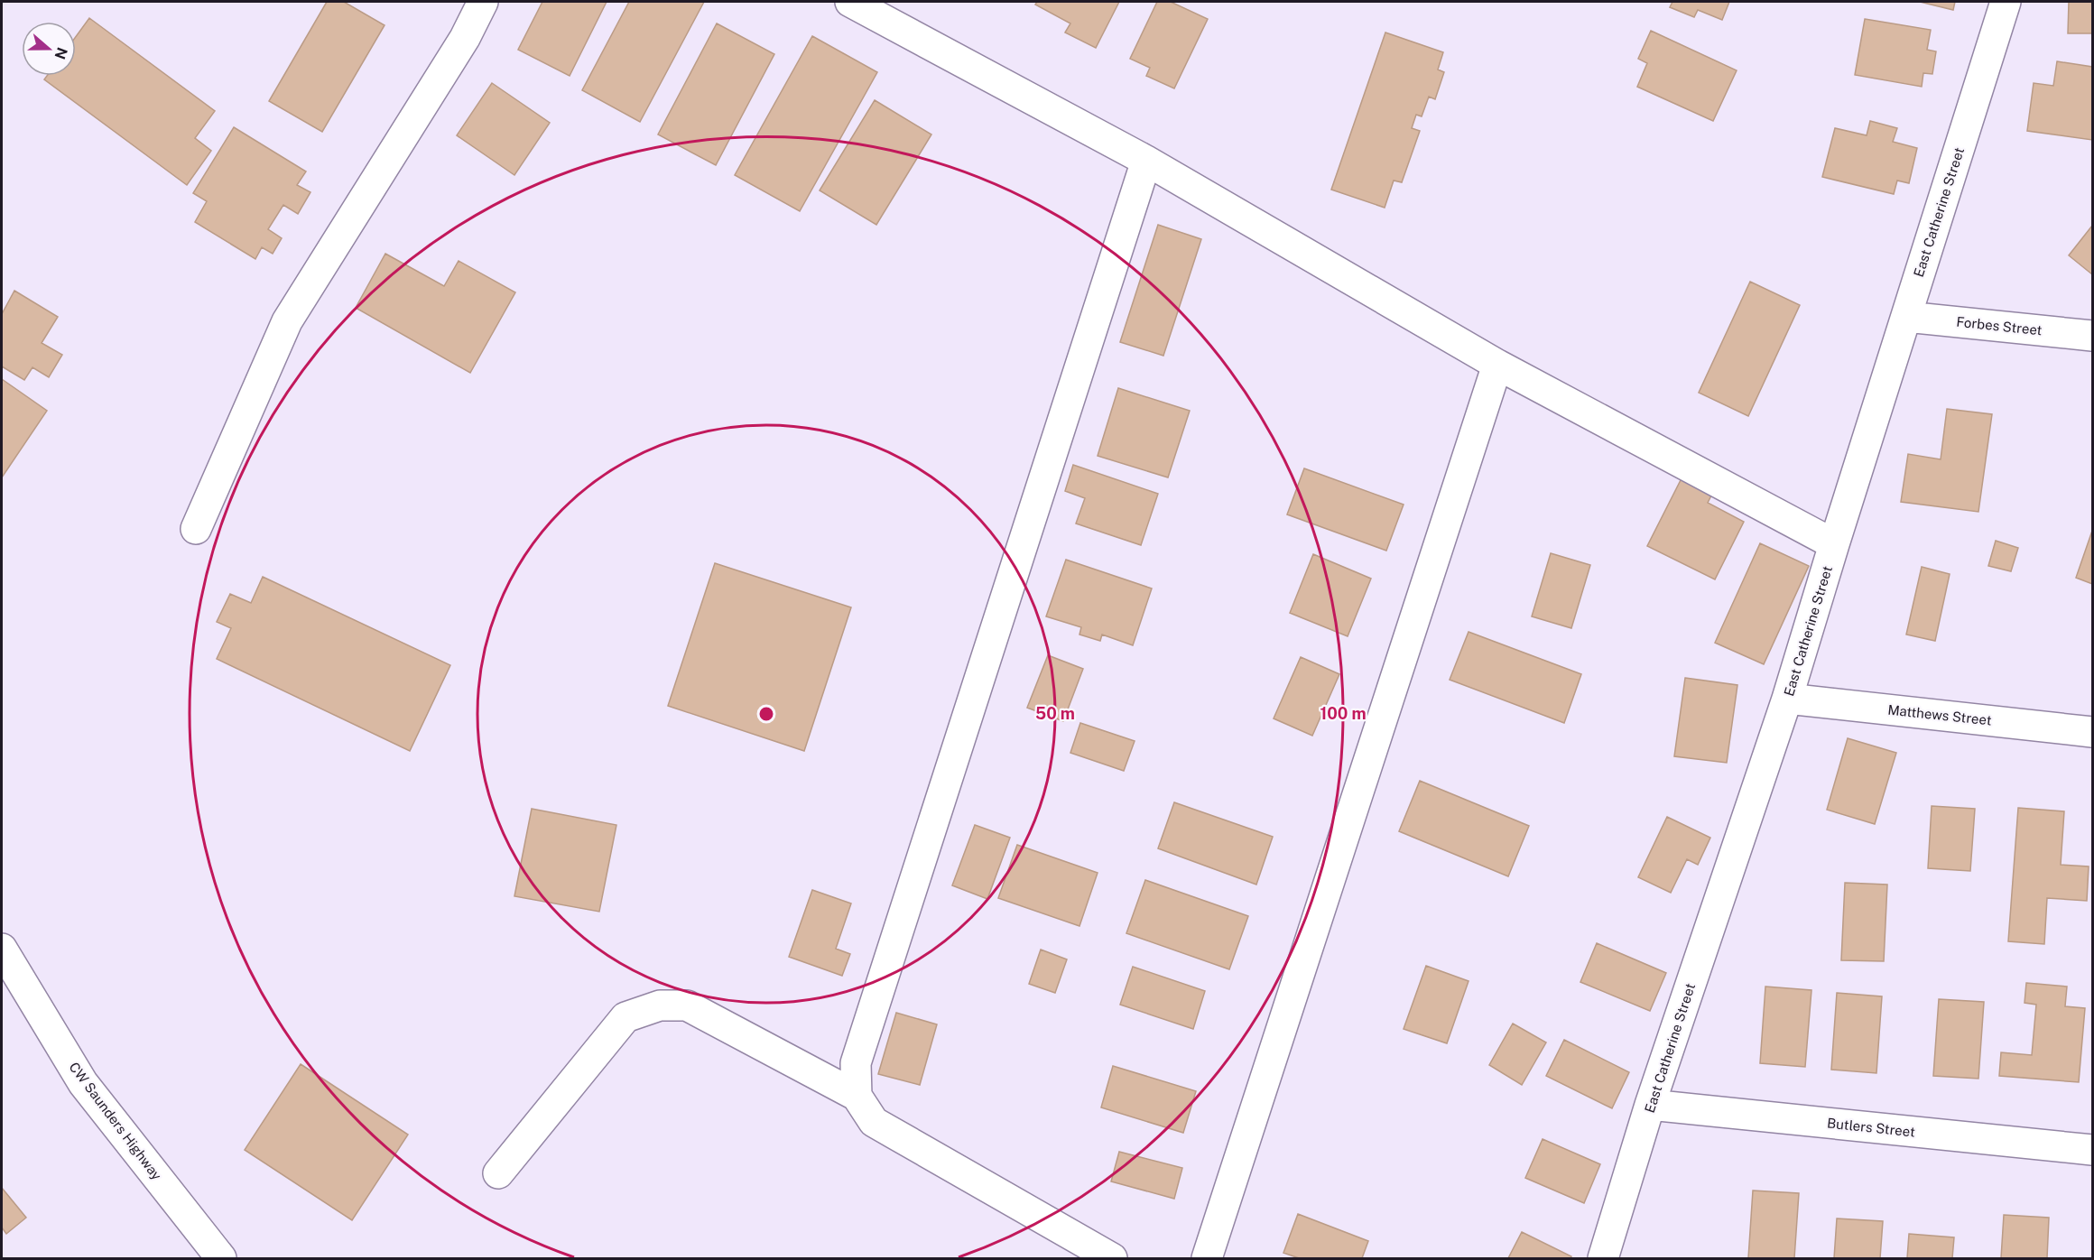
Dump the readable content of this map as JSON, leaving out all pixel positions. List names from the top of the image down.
{
  "streets": {
    "street": [
      "East Catherine Street",
      "Forbes Street",
      "Matthews Street",
      "CW Saunders Highway",
      "Butlers Street"
    ]
  },
  "crossings": [
    ["East Catherine Street", "Forbes Street"],
    ["East Catherine Street", "Matthews Street"],
    ["East Catherine Street", "Butlers Street"]
  ],
  "north": "right",
  "rings": ["50 m", "100 m"]
}
